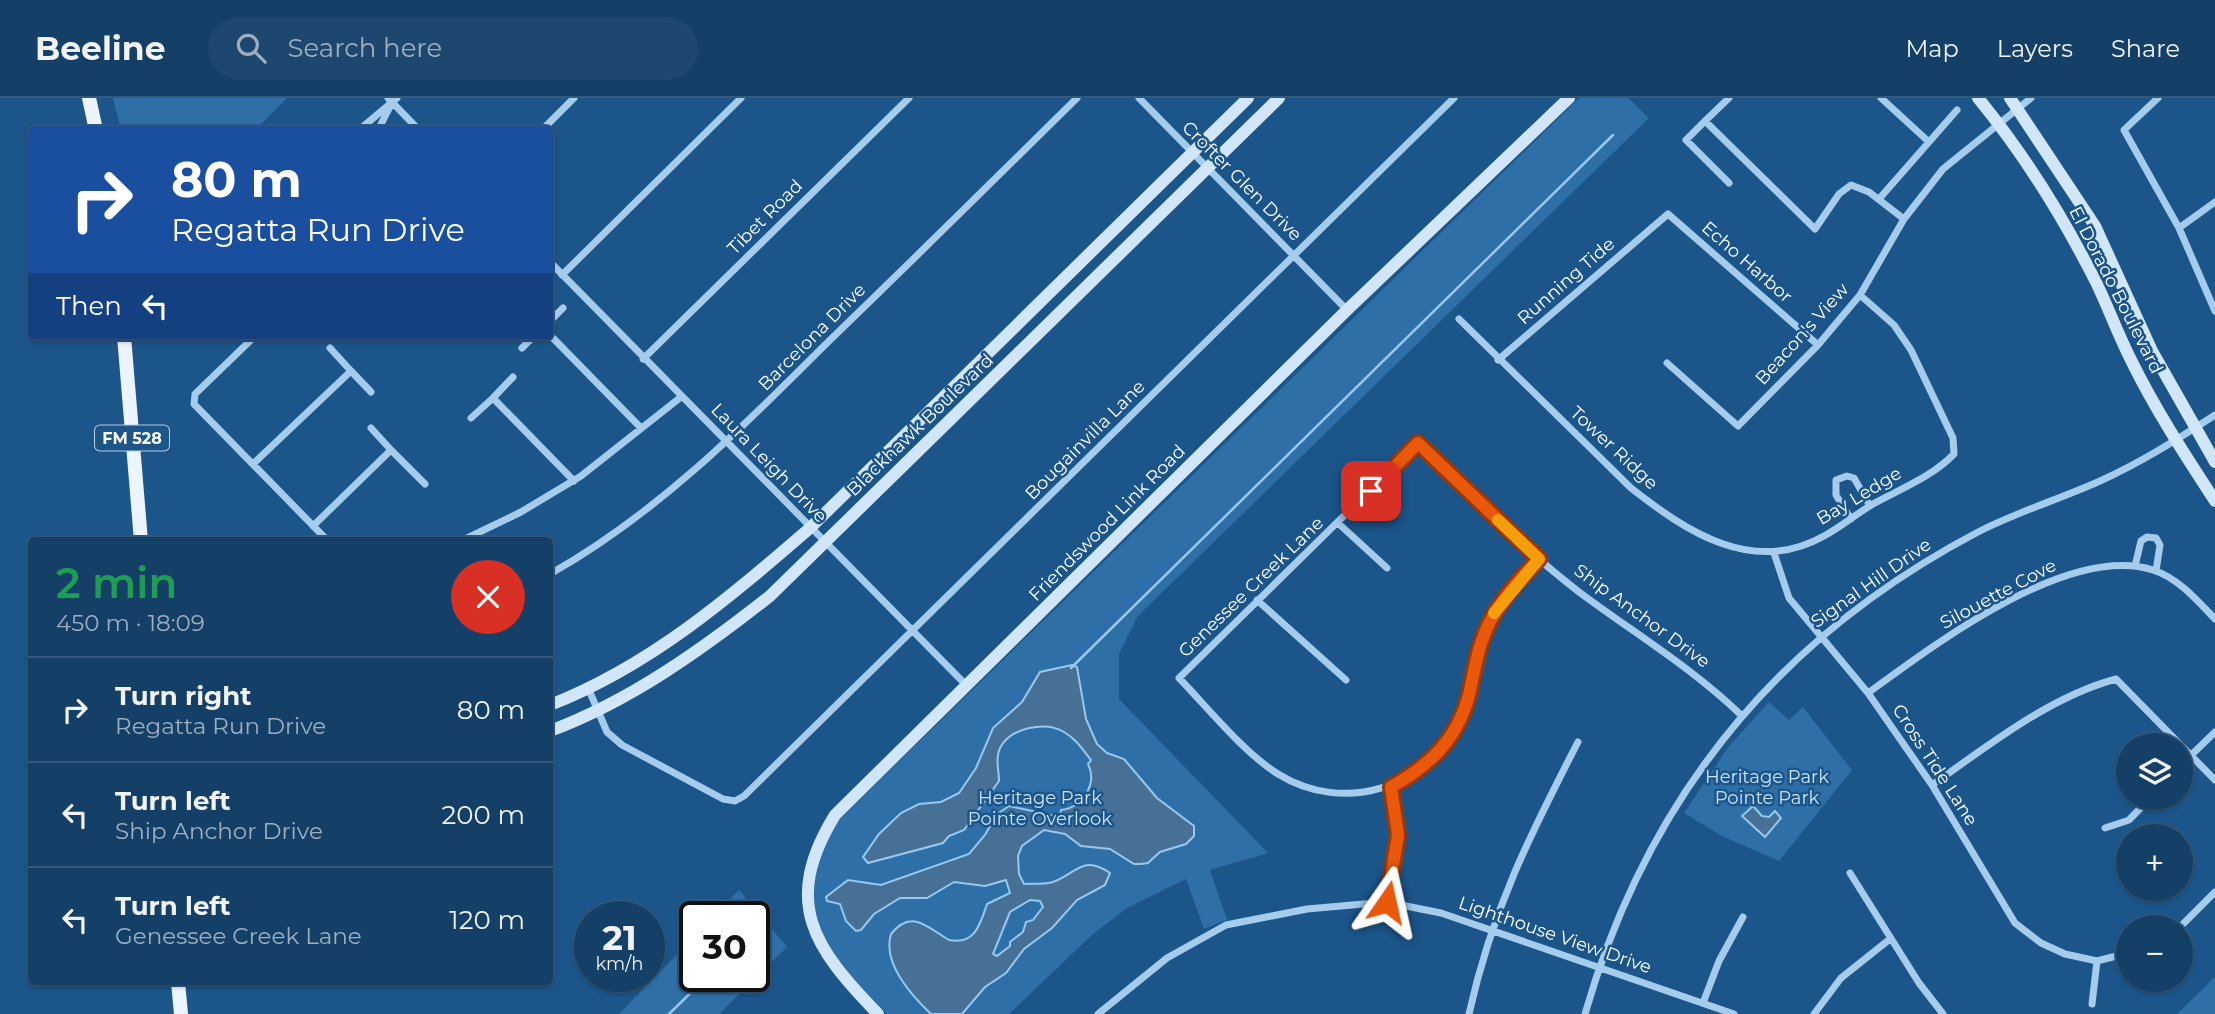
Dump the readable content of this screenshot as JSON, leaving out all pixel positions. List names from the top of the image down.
{
  "streets": {
    "main road": [
      "El Dorado Boulevard",
      "Blackhawk Boulevard",
      "FM 528",
      "Friendswood Link Road"
    ],
    "street": [
      "Crofter Glen Drive",
      "Tibet Road",
      "Echo Harbor",
      "Running Tide",
      "Beacon's View",
      "Barcelona Drive",
      "Bougainvilla Lane",
      "Tower Ridge",
      "Laura Leigh Drive",
      "Bay Ledge",
      "Signal Hill Drive",
      "Genessee Creek Lane",
      "Silouette Cove",
      "Ship Anchor Drive",
      "Cross Tide Lane",
      "Lighthouse View Drive"
    ]
  },
  "crossings": [
    ["Crofter Glen Drive", "Blackhawk Boulevard"],
    ["Crofter Glen Drive", "Bougainvilla Lane"],
    ["Crofter Glen Drive", "Friendswood Link Road"],
    ["Tibet Road", "Laura Leigh Drive"],
    ["Echo Harbor", "Running Tide"],
    ["Echo Harbor", "Beacon's View"],
    ["Running Tide", "Tower Ridge"],
    ["El Dorado Boulevard", "Beacon's View"],
    ["El Dorado Boulevard", "Signal Hill Drive"],
    ["Beacon's View", "Bay Ledge"],
    ["Barcelona Drive", "Laura Leigh Drive"],
    ["Blackhawk Boulevard", "Bougainvilla Lane"],
    ["Blackhawk Boulevard", "Laura Leigh Drive"],
    ["Bougainvilla Lane", "Laura Leigh Drive"],
    ["Tower Ridge", "Bay Ledge"],
    ["Tower Ridge", "Cross Tide Lane"],
    ["Laura Leigh Drive", "Friendswood Link Road"],
    ["Bay Ledge", "Cross Tide Lane"],
    ["Signal Hill Drive", "Ship Anchor Drive"],
    ["Signal Hill Drive", "Cross Tide Lane"],
    ["Signal Hill Drive", "Lighthouse View Drive"],
    ["Genessee Creek Lane", "Ship Anchor Drive"],
    ["Silouette Cove", "Cross Tide Lane"]
  ],
  "parks": ["Heritage Park Pointe Park", "Heritage Park Pointe Overlook"],
  "page": {
    "header": "Beeline",
    "search": "Search here",
    "nav": ["Map", "Layers", "Share"],
    "turn": ["80 m", "Regatta Run Drive"],
    "then": "Then",
    "heading": ["2 min", "450 m · 18:09"],
    "list": [
      {
        "name": "Turn right",
        "note": "Regatta Run Drive",
        "value": "80 m"
      },
      {
        "name": "Turn left",
        "note": "Ship Anchor Drive",
        "value": "200 m"
      },
      {
        "name": "Turn left",
        "note": "Genessee Creek Lane",
        "value": "120 m"
      }
    ],
    "map_buttons": ["+", "−"],
    "speed": "21 km/h",
    "limit": "30"
  }
}
